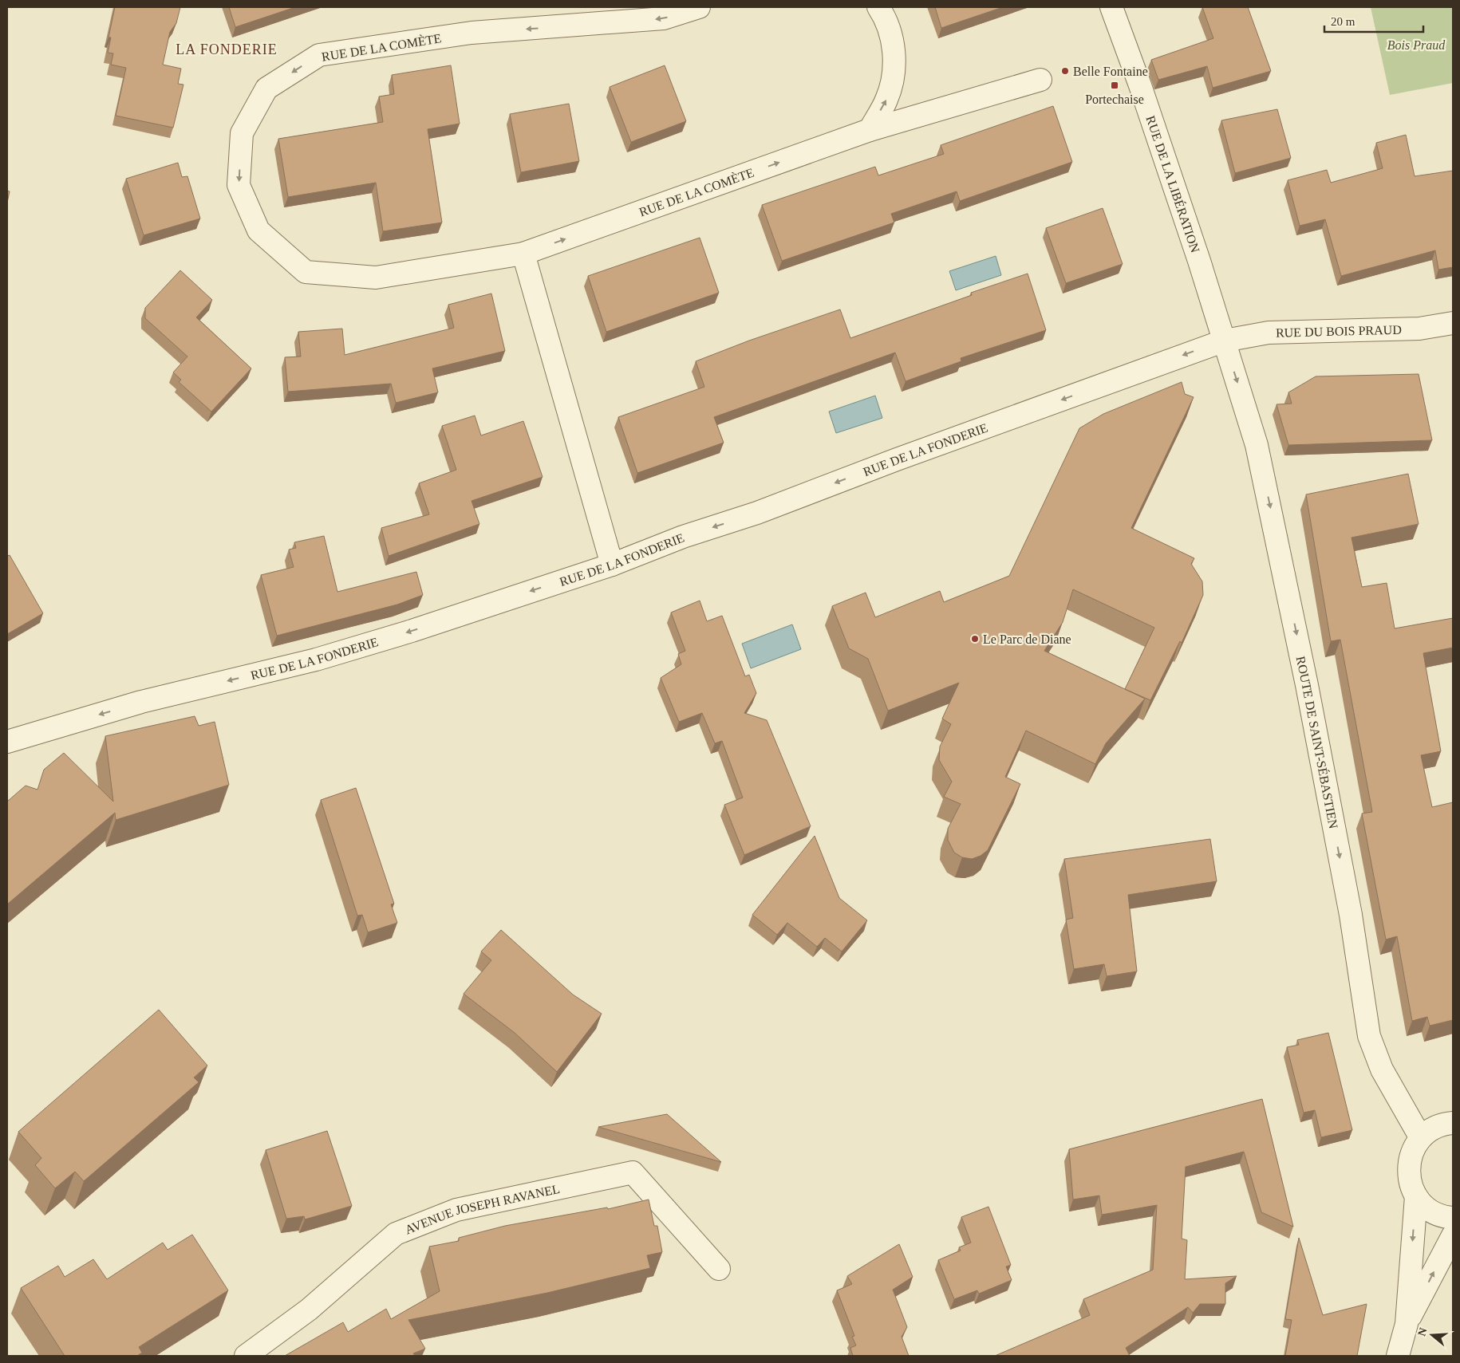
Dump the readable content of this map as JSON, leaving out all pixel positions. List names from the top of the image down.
{
  "streets": {
    "street": [
      "RUE DE LA COMÈTE",
      "RUE DE LA LIBÉRATION",
      "RUE DU BOIS PRAUD",
      "RUE DE LA FONDERIE",
      "ROUTE DE SAINT-SÉBASTIEN",
      "AVENUE JOSEPH RAVANEL"
    ]
  },
  "crossings": [
    ["RUE DE LA LIBÉRATION", "RUE DU BOIS PRAUD"],
    ["RUE DE LA LIBÉRATION", "RUE DE LA FONDERIE"],
    ["RUE DE LA LIBÉRATION", "ROUTE DE SAINT-SÉBASTIEN"],
    ["RUE DU BOIS PRAUD", "RUE DE LA FONDERIE"],
    ["RUE DU BOIS PRAUD", "ROUTE DE SAINT-SÉBASTIEN"],
    ["RUE DE LA FONDERIE", "ROUTE DE SAINT-SÉBASTIEN"]
  ],
  "one_way": ["RUE DE LA FONDERIE", "ROUTE DE SAINT-SÉBASTIEN"],
  "districts": ["LA FONDERIE"],
  "parks": ["Bois Praud"],
  "places": {
    "other": ["Belle Fontaine", "Le Parc de Diane"],
    "transit": ["Portechaise"]
  },
  "scale_bar": "20 m",
  "north": "left"
}
